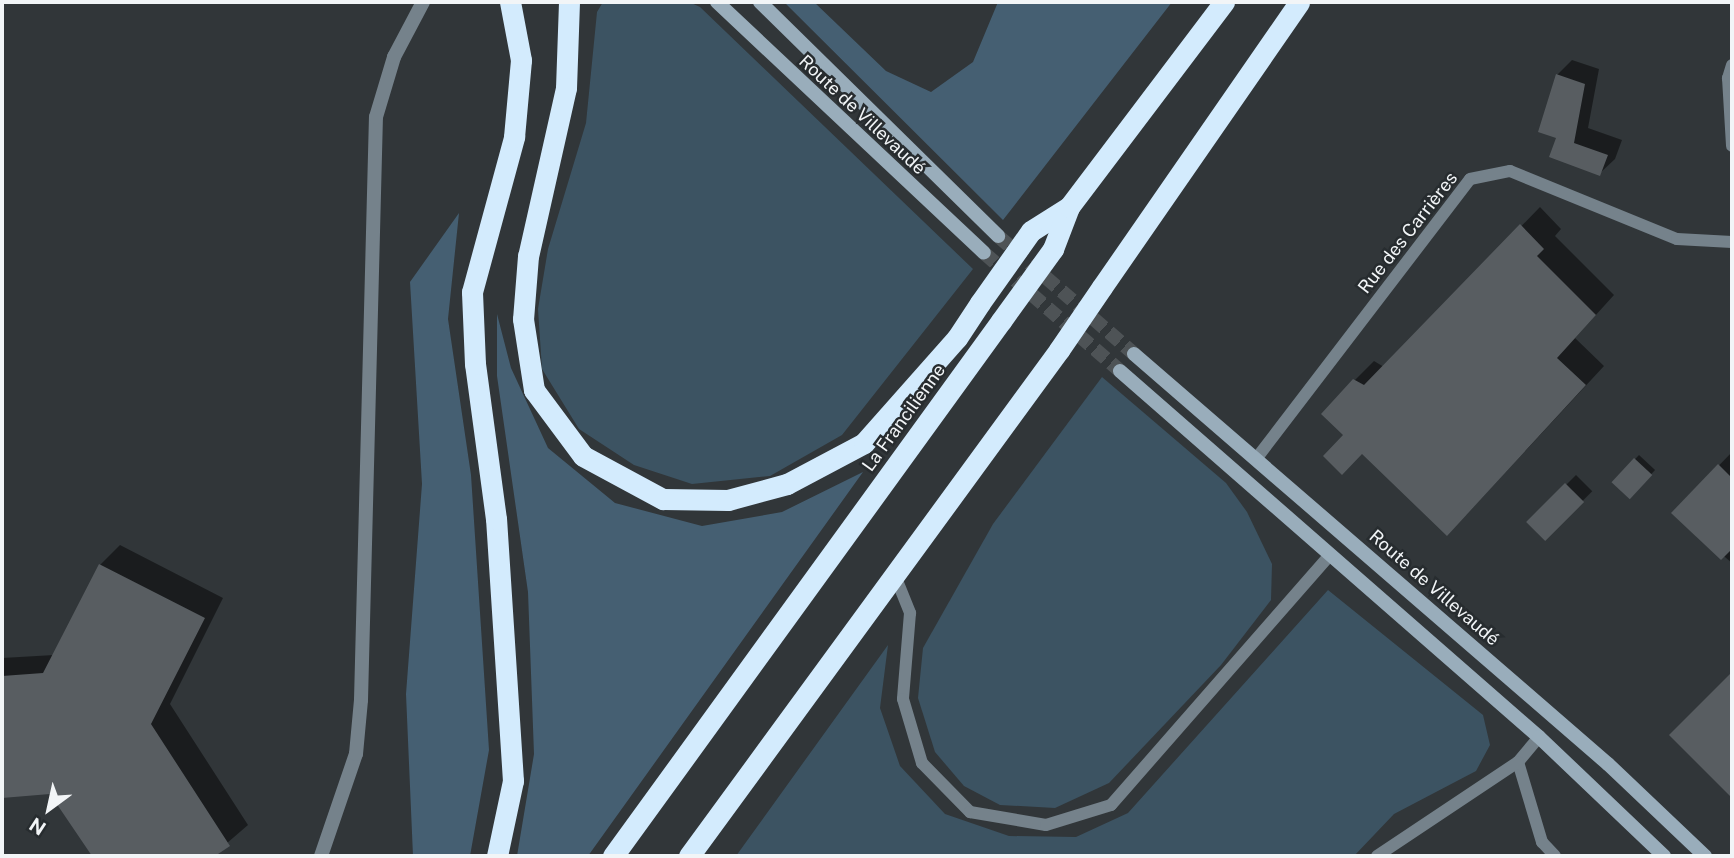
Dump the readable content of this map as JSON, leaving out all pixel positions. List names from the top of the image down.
{
  "streets": {
    "highway": ["La Francilienne"],
    "main road": ["Route de Villevaudé"],
    "lane": ["Rue des Carrières"]
  },
  "crossings": [
    ["Route de Villevaudé", "Rue des Carrières"]
  ],
  "north": "bottom left"
}
